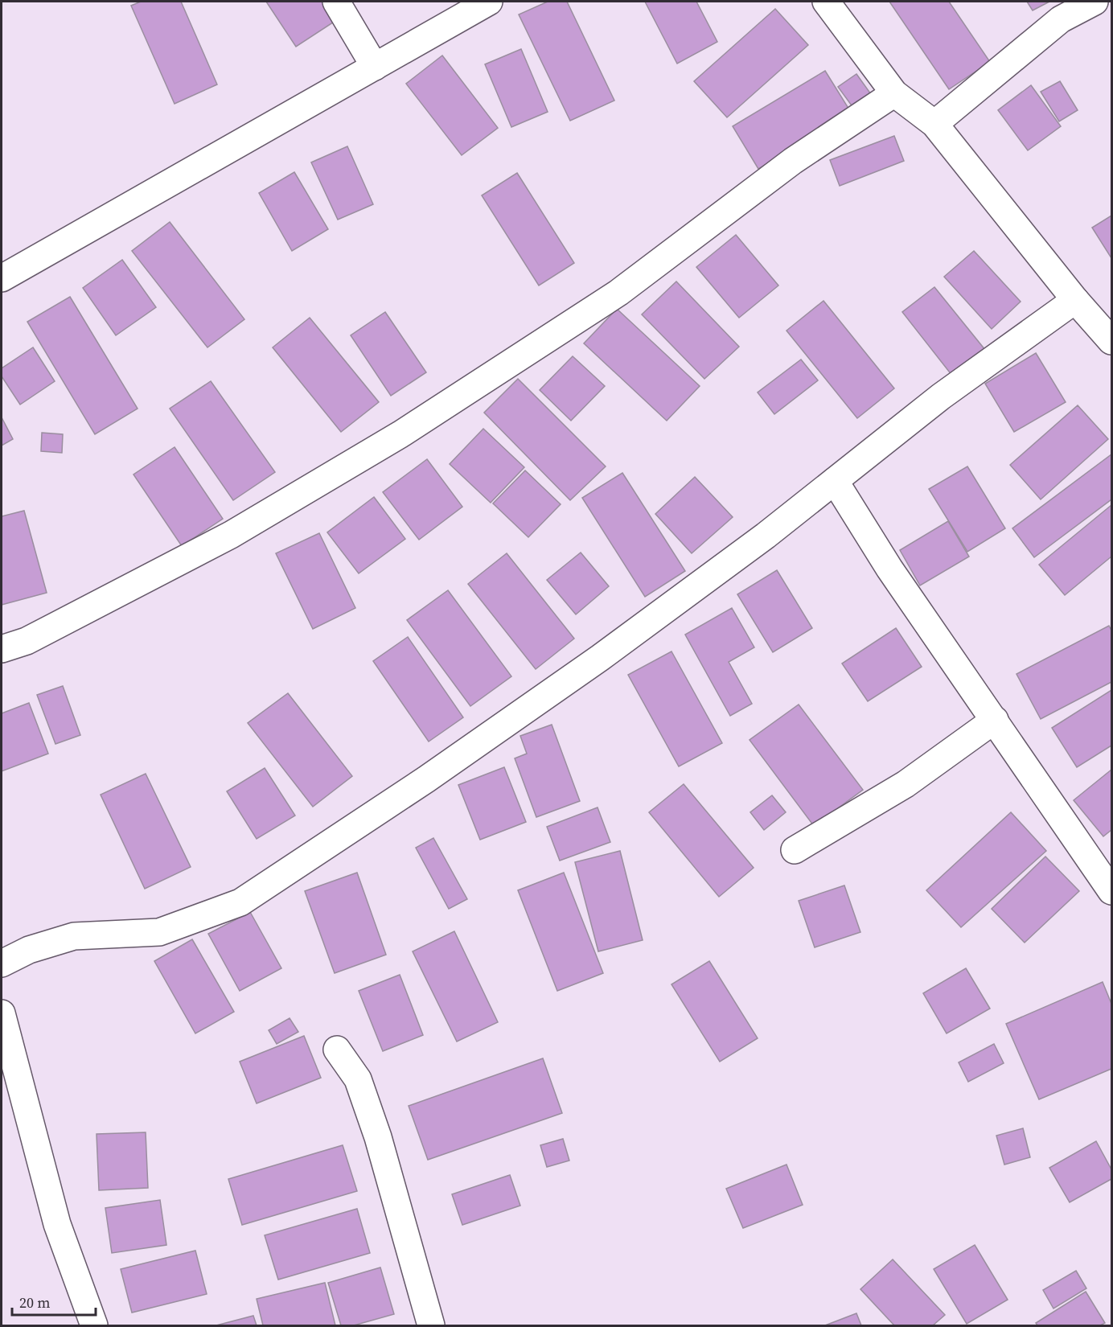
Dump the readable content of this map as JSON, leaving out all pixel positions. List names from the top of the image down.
{
  "scale_bar": "20 m"
}
